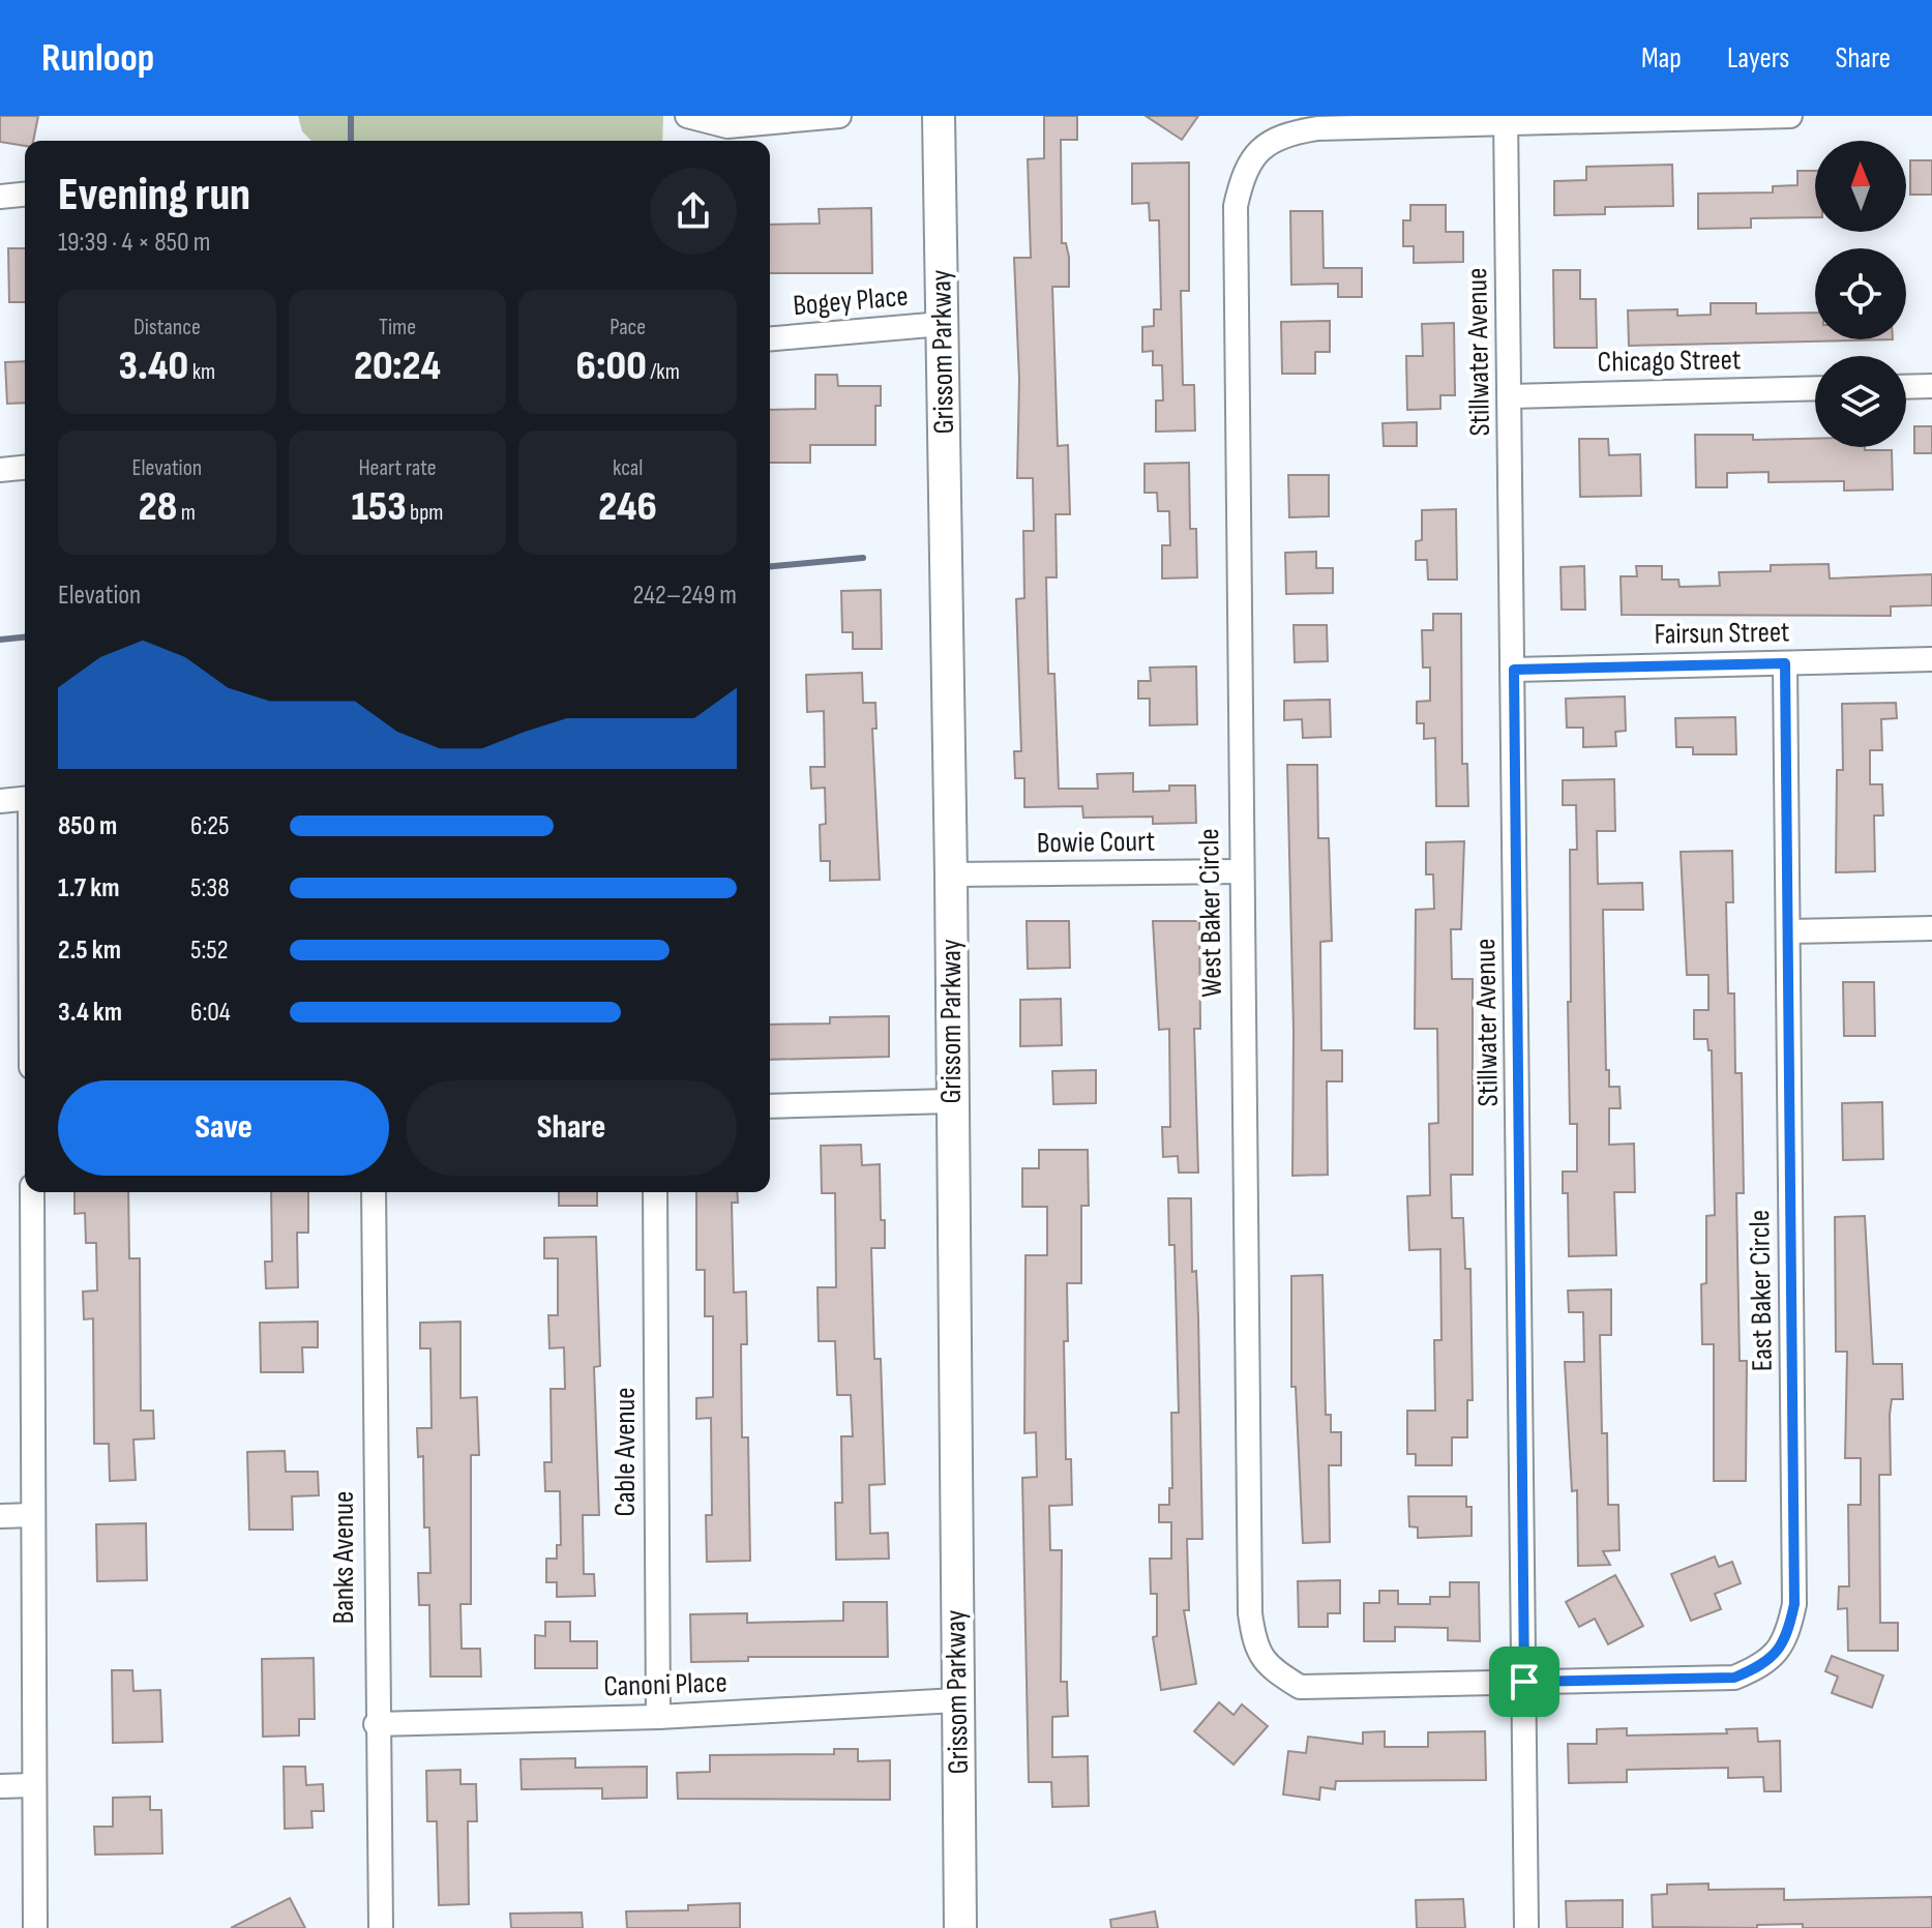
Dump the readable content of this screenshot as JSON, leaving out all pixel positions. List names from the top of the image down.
{
  "streets": {
    "main road": ["Grissom Parkway"],
    "street": [
      "Bogey Place",
      "Stillwater Avenue",
      "Chicago Street",
      "Fairsun Street",
      "Bowie Court",
      "West Baker Circle",
      "East Baker Circle",
      "Cable Avenue",
      "Banks Avenue",
      "Canoni Place"
    ]
  },
  "crossings": [
    ["Bogey Place", "Grissom Parkway"],
    ["Grissom Parkway", "Bowie Court"],
    ["Grissom Parkway", "Canoni Place"],
    ["Stillwater Avenue", "Chicago Street"],
    ["Stillwater Avenue", "Fairsun Street"],
    ["Stillwater Avenue", "West Baker Circle"],
    ["Stillwater Avenue", "East Baker Circle"],
    ["Fairsun Street", "East Baker Circle"],
    ["Bowie Court", "West Baker Circle"],
    ["West Baker Circle", "East Baker Circle"],
    ["Cable Avenue", "Canoni Place"],
    ["Banks Avenue", "Canoni Place"]
  ],
  "north": "top",
  "page": {
    "header": "Runloop",
    "nav": ["Map", "Layers", "Share"],
    "heading": ["Evening run", "19:39 · 4 × 850 m"],
    "stats": [
      ["Distance", "3.40 km"],
      ["Time", "20:24"],
      ["Pace", "6:00 /km"],
      ["Elevation", "28 m"],
      ["Heart rate", "153 bpm"],
      ["kcal", "246"]
    ],
    "chart": ["Elevation", "242–249 m"],
    "list": [
      {
        "name": "850 m",
        "note": "6:25"
      },
      {
        "name": "1.7 km",
        "note": "5:38"
      },
      {
        "name": "2.5 km",
        "note": "5:52"
      },
      {
        "name": "3.4 km",
        "note": "6:04"
      }
    ],
    "buttons": ["Save", "Share"]
  }
}
